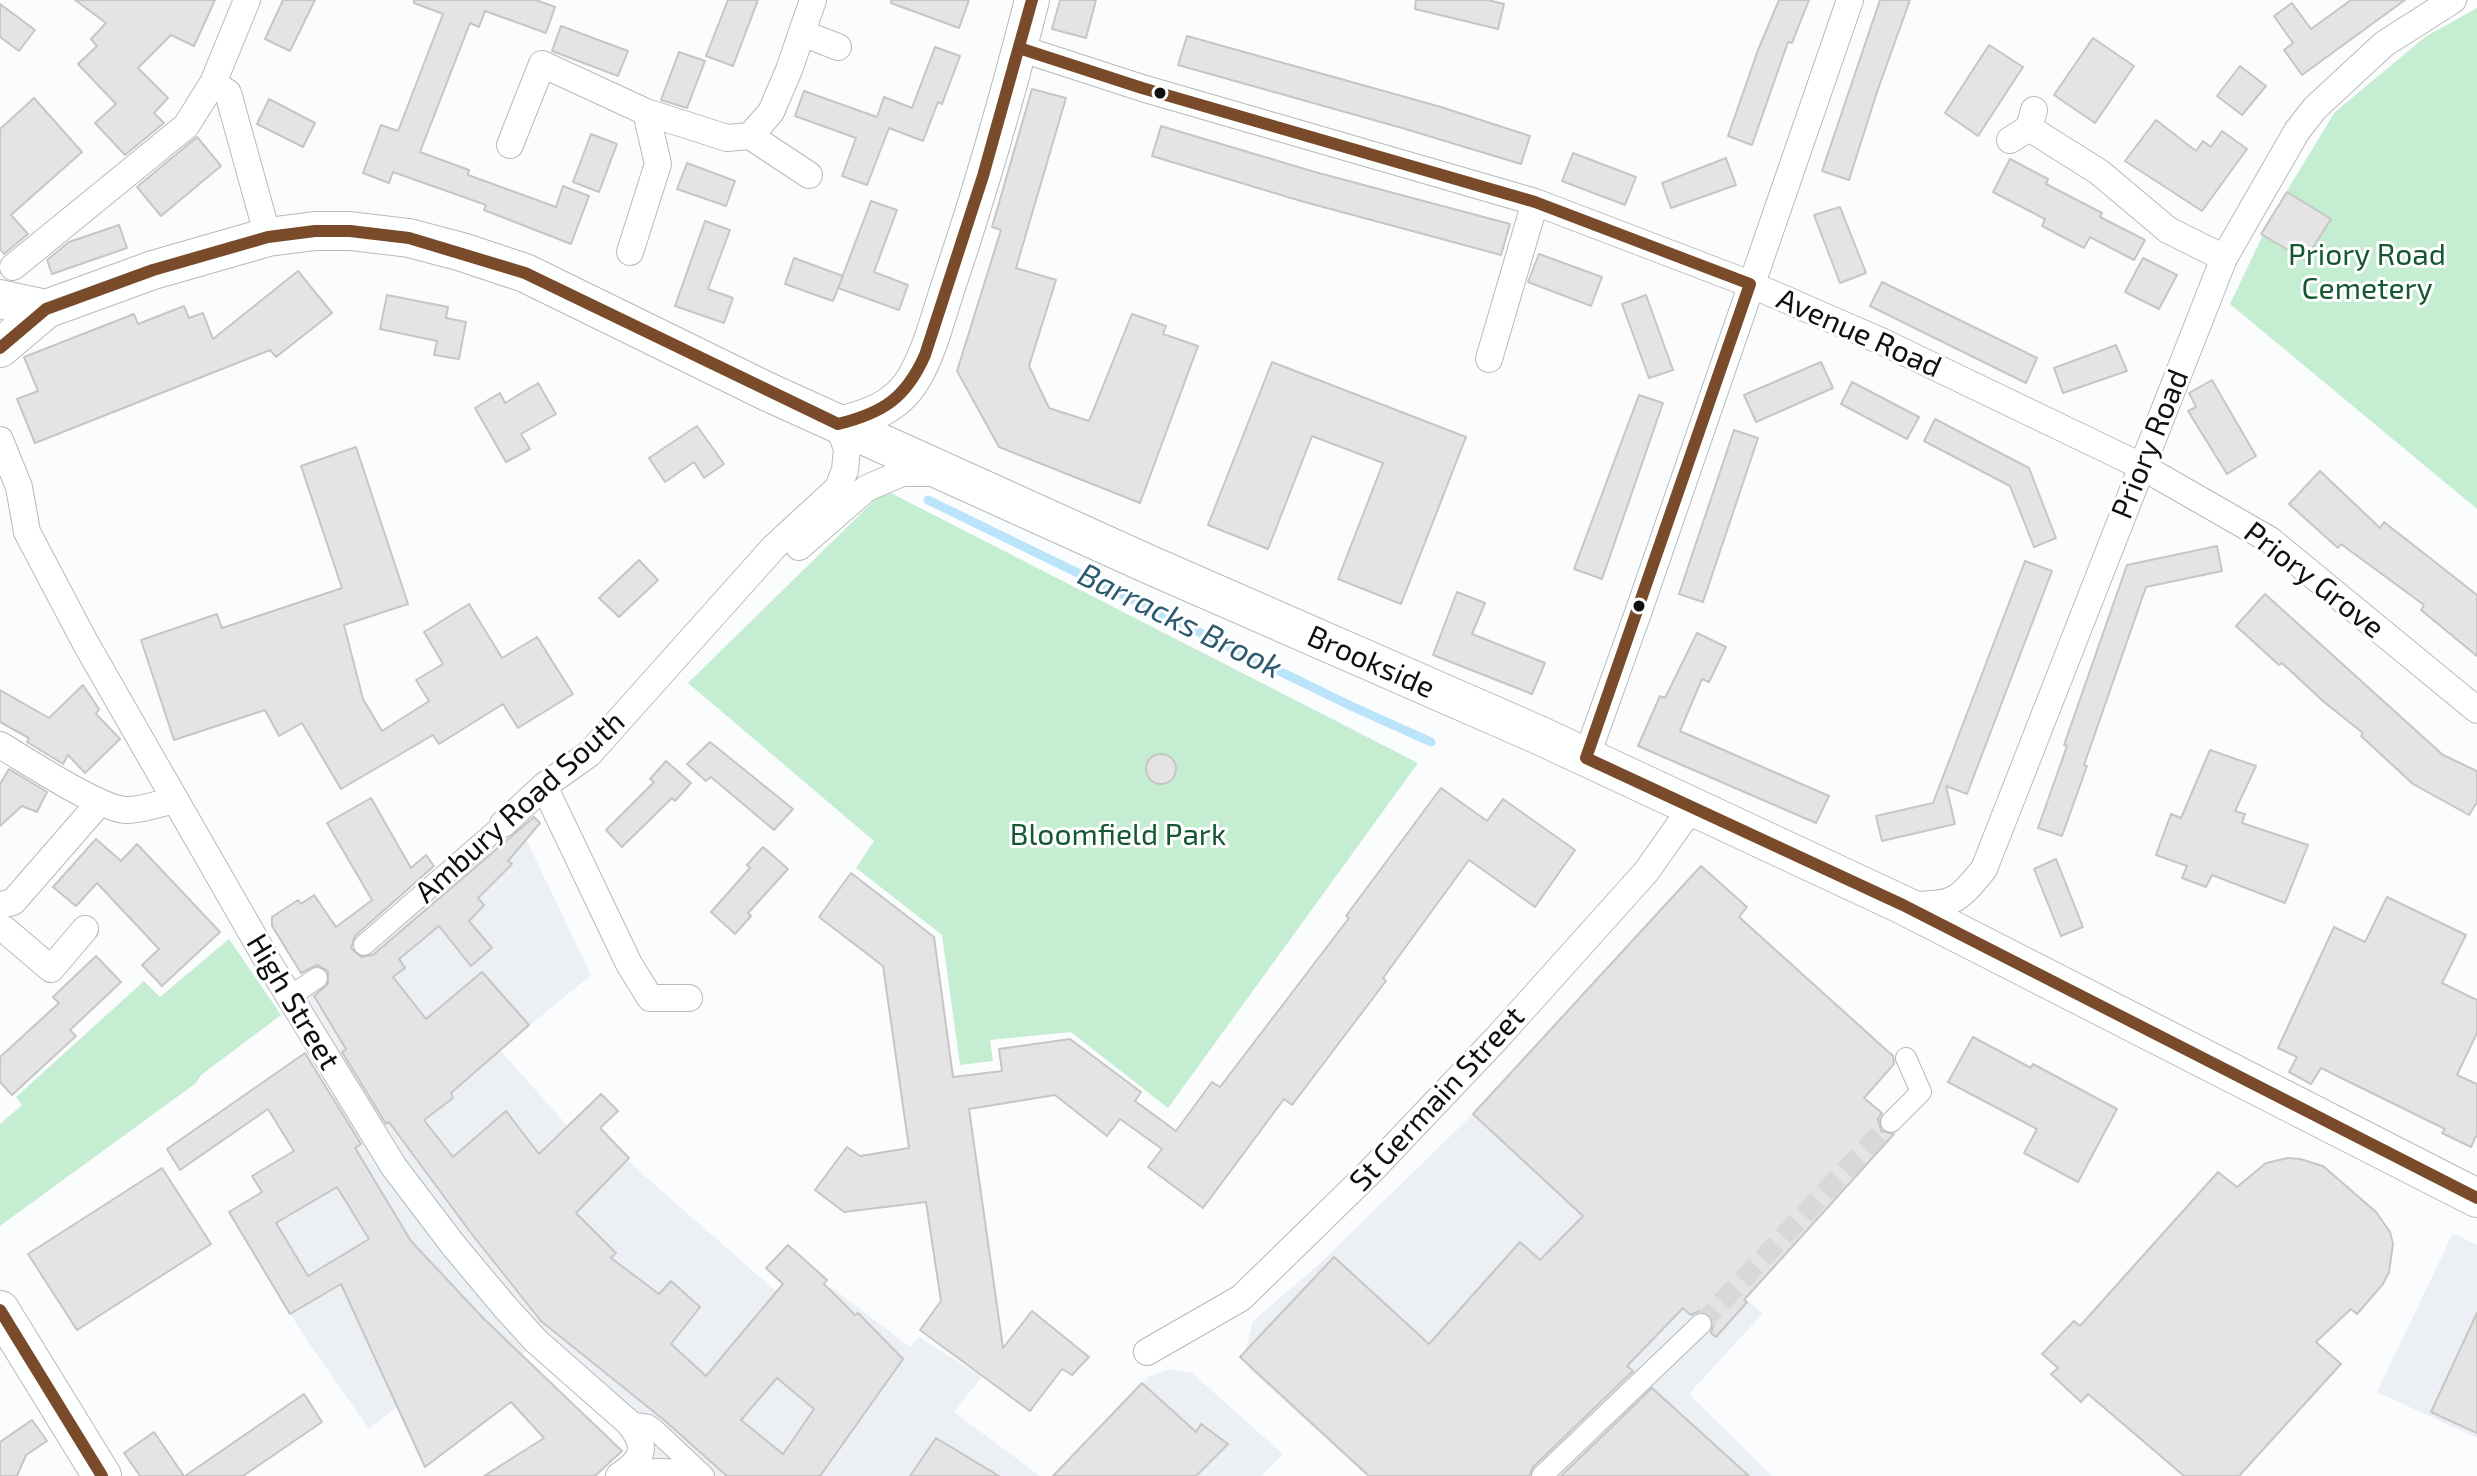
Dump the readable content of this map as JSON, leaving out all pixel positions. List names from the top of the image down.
{
  "streets": {
    "main road": ["Brookside"],
    "street": [
      "Avenue Road",
      "Priory Road",
      "Priory Grove",
      "Ambury Road South",
      "High Street",
      "St Germain Street"
    ]
  },
  "crossings": [
    ["Avenue Road", "Priory Road"],
    ["Avenue Road", "Priory Grove"],
    ["Priory Road", "Priory Grove"],
    ["Priory Road", "Brookside"],
    ["Brookside", "Ambury Road South"],
    ["Brookside", "St Germain Street"]
  ],
  "water": ["Barracks Brook"],
  "parks": ["Priory Road Cemetery", "Bloomfield Park"]
}
